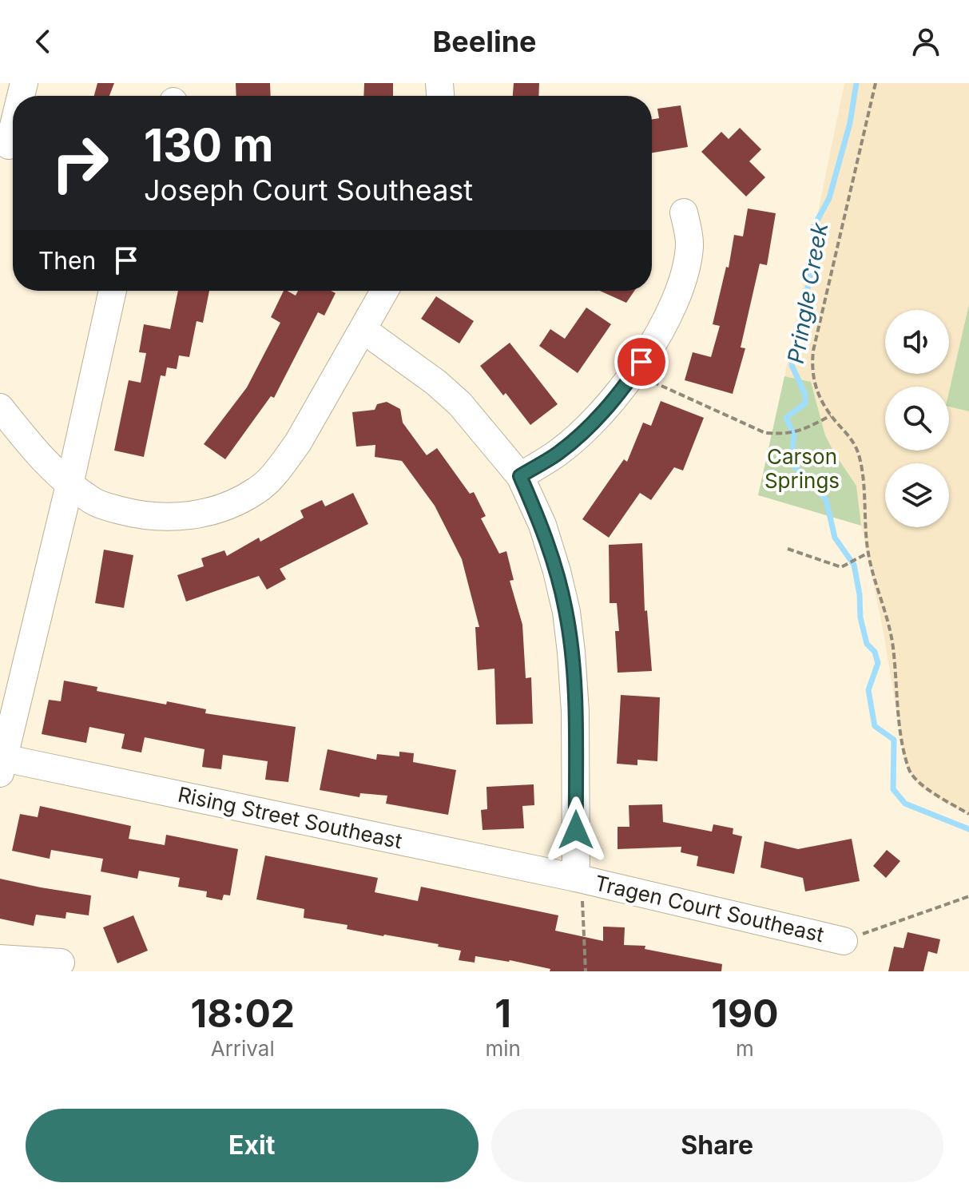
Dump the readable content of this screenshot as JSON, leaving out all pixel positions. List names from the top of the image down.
{
  "streets": {
    "street": ["Rising Street Southeast", "Tragen Court Southeast"]
  },
  "crossings": [
    ["Rising Street Southeast", "Tragen Court Southeast"]
  ],
  "water": ["Pringle Creek"],
  "parks": ["Carson Springs"],
  "page": {
    "header": "Beeline",
    "turn": ["130 m", "Joseph Court Southeast"],
    "then": "Then",
    "eta": [
      "18:02",
      "Arrival",
      "1",
      "min",
      "190",
      "m"
    ],
    "buttons": ["Exit", "Share"]
  }
}
